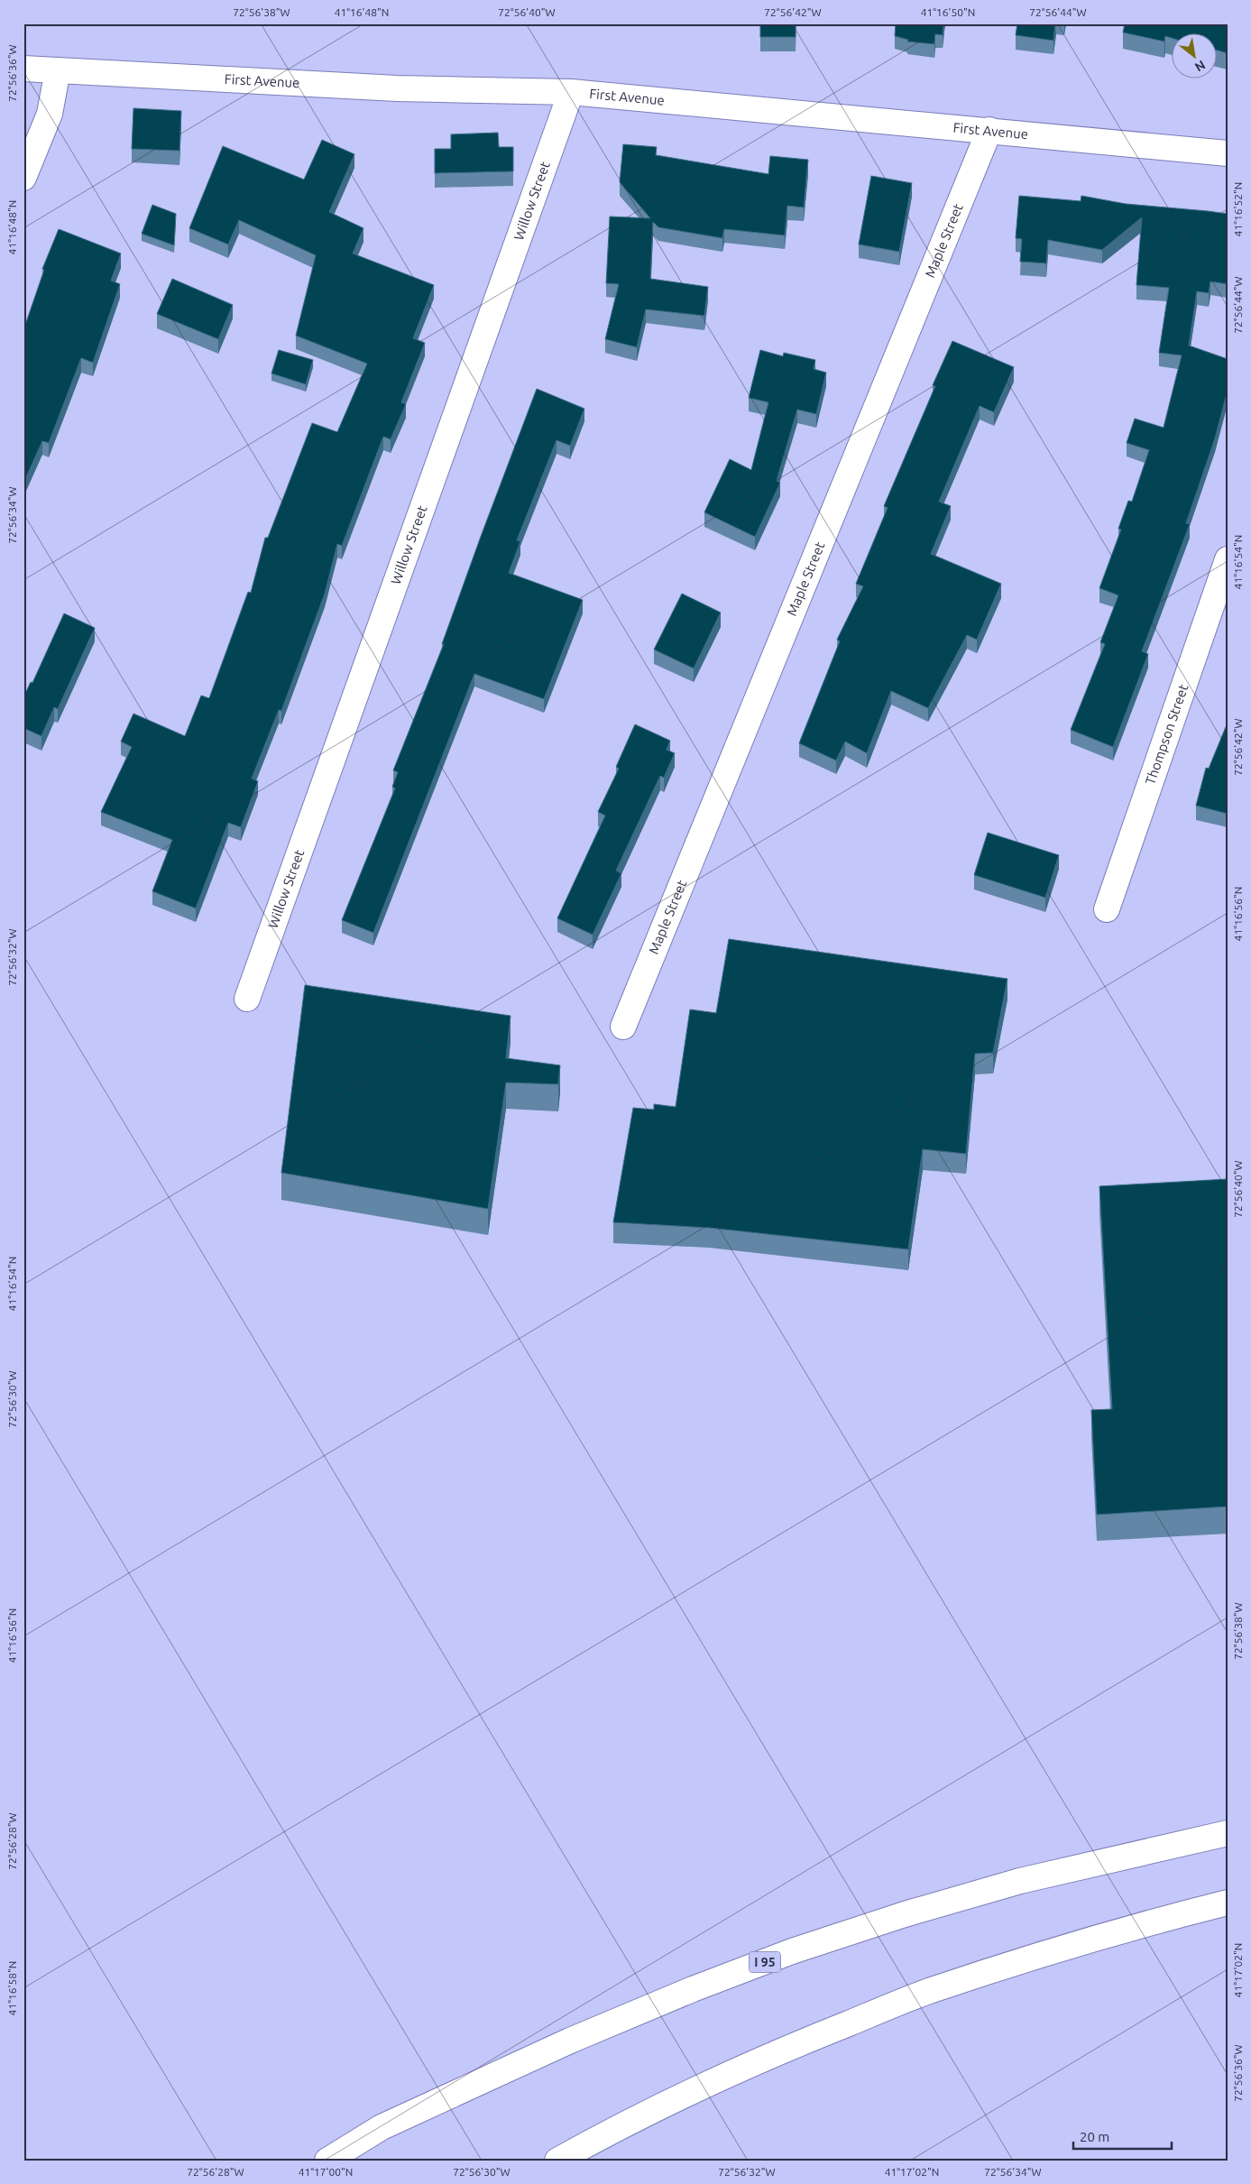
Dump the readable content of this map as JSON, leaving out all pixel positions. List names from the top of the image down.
{
  "streets": {
    "main road": [
      "First Avenue",
      "Willow Street",
      "Maple Street",
      "Thompson Street",
      "I 95"
    ]
  },
  "crossings": [
    ["First Avenue", "Willow Street"],
    ["First Avenue", "Maple Street"]
  ],
  "scale_bar": "20 m",
  "north": "bottom right",
  "coordinates": [
    "72°56'38\"W",
    "41°16'48\"N",
    "72°56'40\"W",
    "72°56'42\"W",
    "41°16'50\"N",
    "72°56'44\"W",
    "72°56'36\"W",
    "41°16'52\"N",
    "72°56'34\"W",
    "41°16'54\"N",
    "41°16'56\"N",
    "72°56'32\"W",
    "72°56'30\"W",
    "72°56'28\"W",
    "41°17'02\"N",
    "41°16'58\"N",
    "41°17'00\"N"
  ]
}
